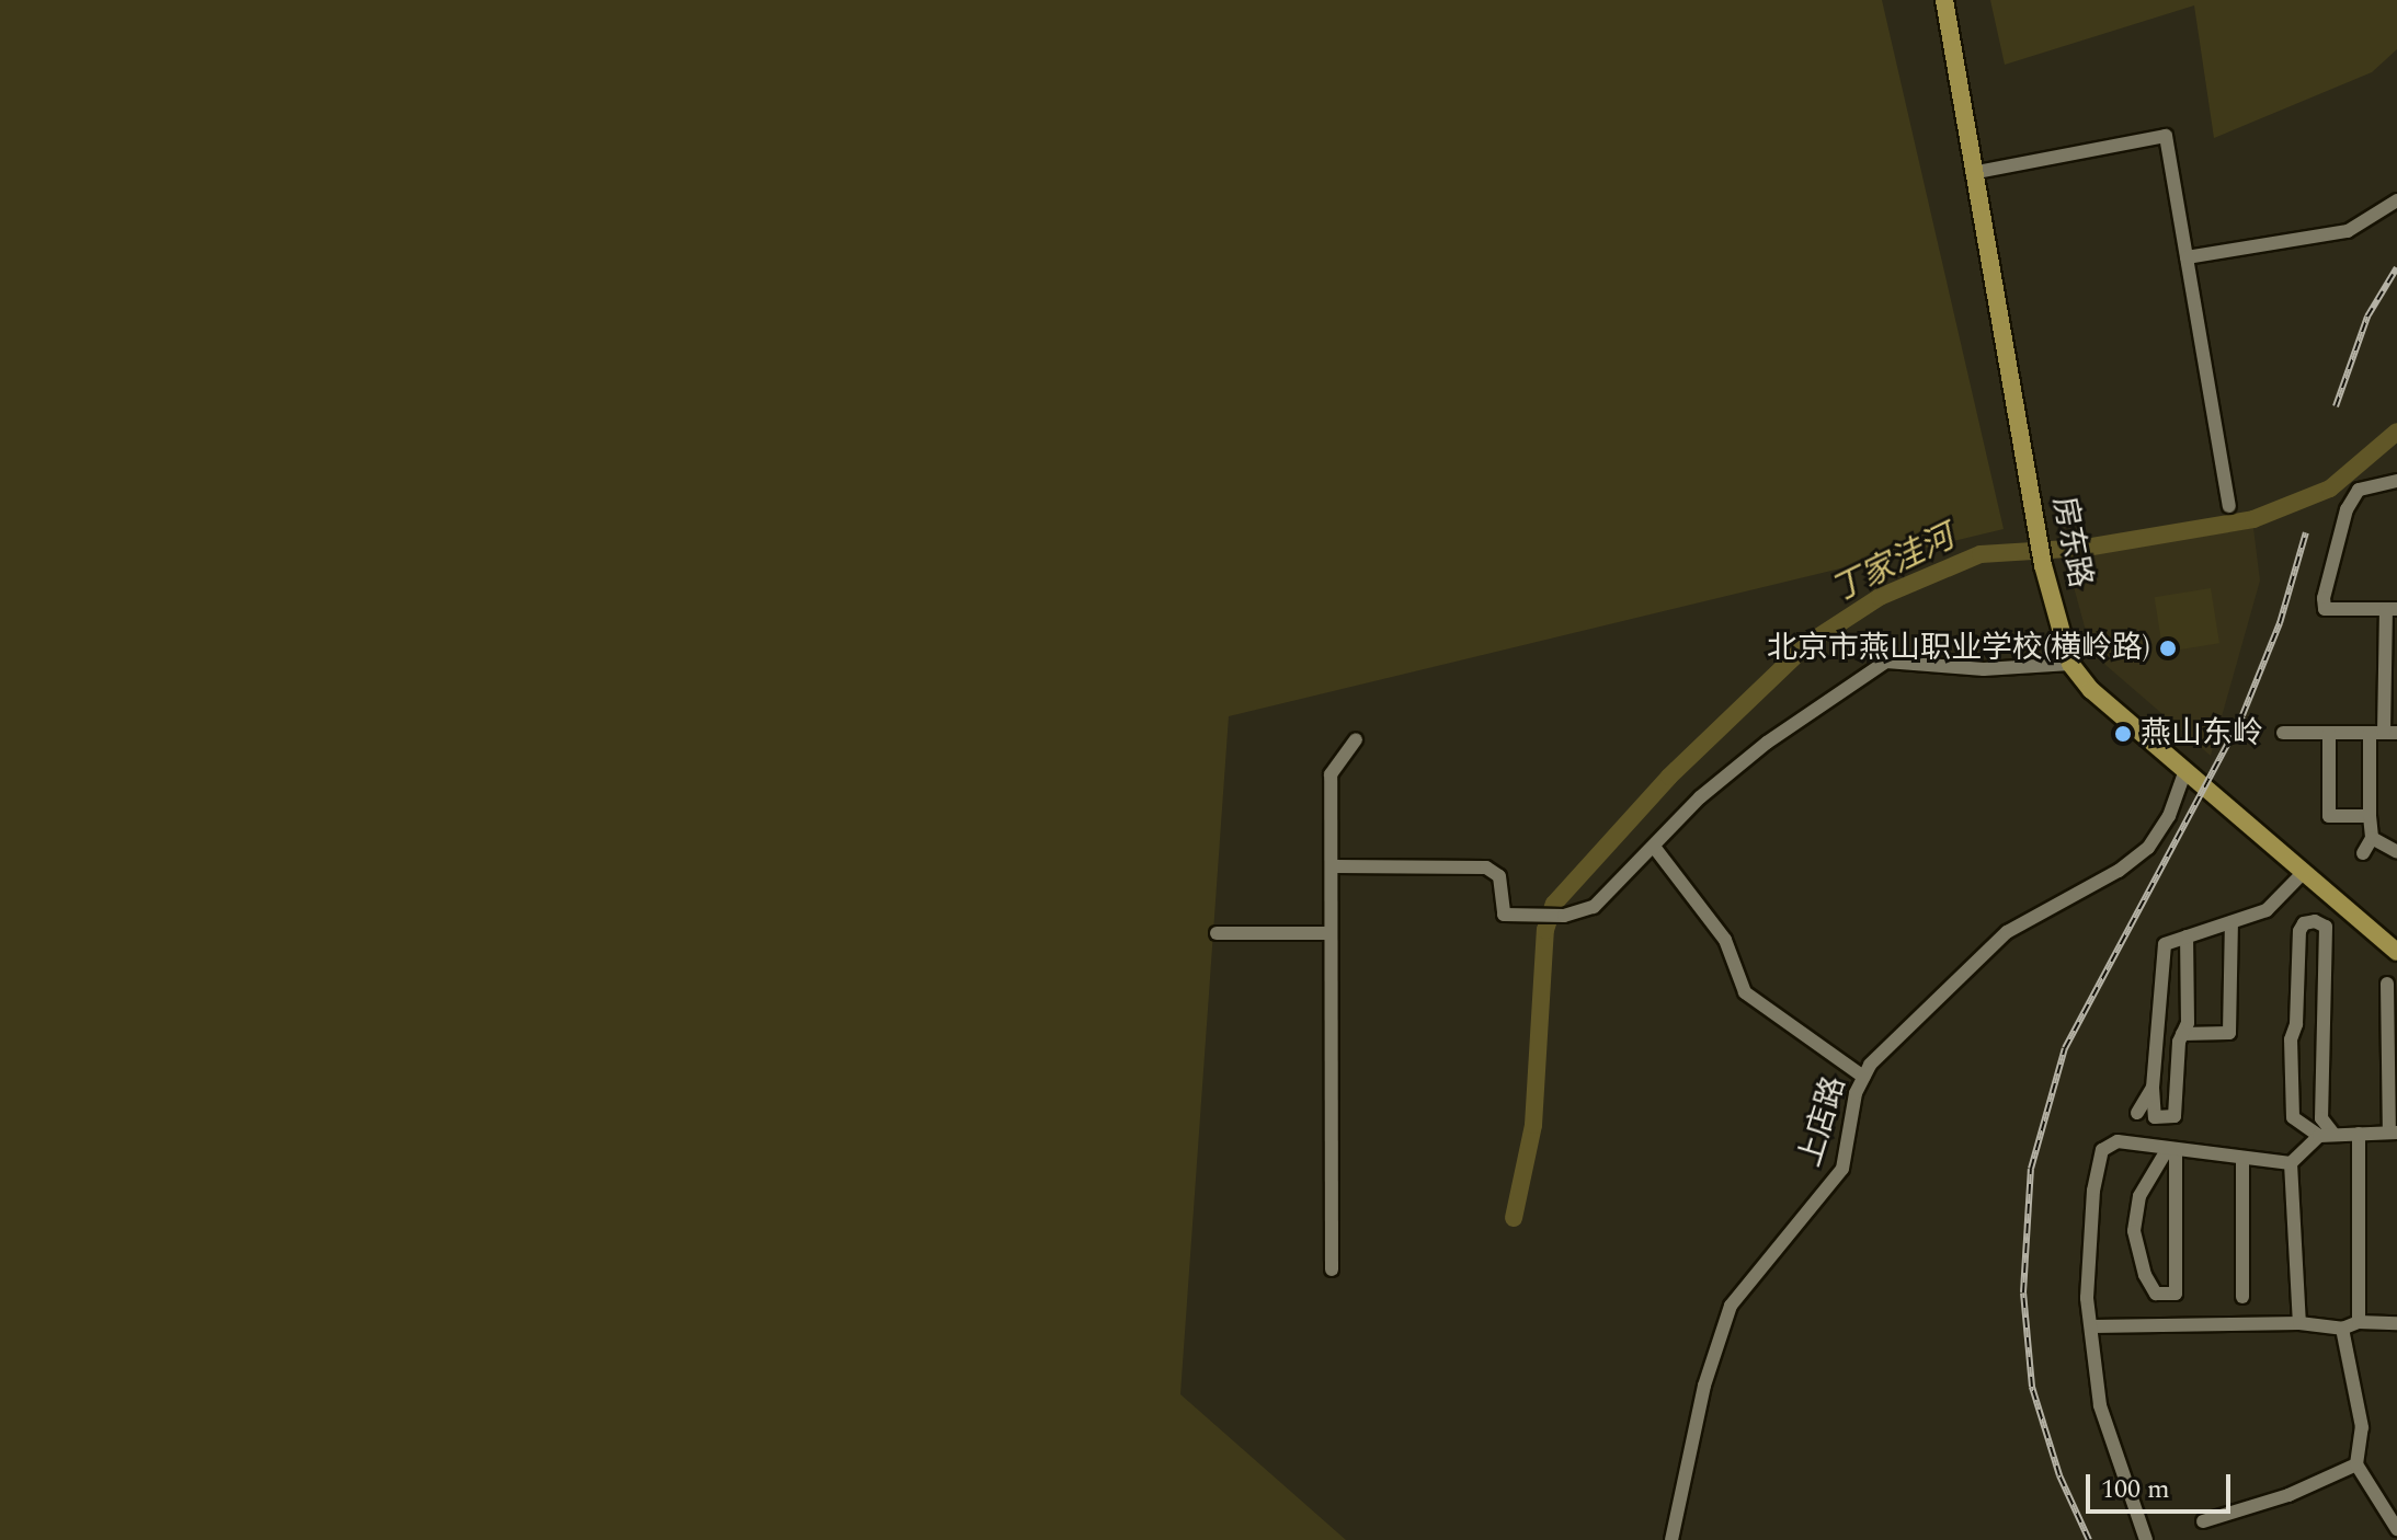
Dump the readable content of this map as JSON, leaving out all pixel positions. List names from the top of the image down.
{
  "streets": {
    "main road": ["房东路"],
    "street": ["上店路"]
  },
  "crossings": [
    ["房东路", "上店路"]
  ],
  "water": ["丁家洼河"],
  "places": ["北京市燕山职业学校(横岭路)", "燕山东岭"],
  "scale_bar": "100 m"
}
